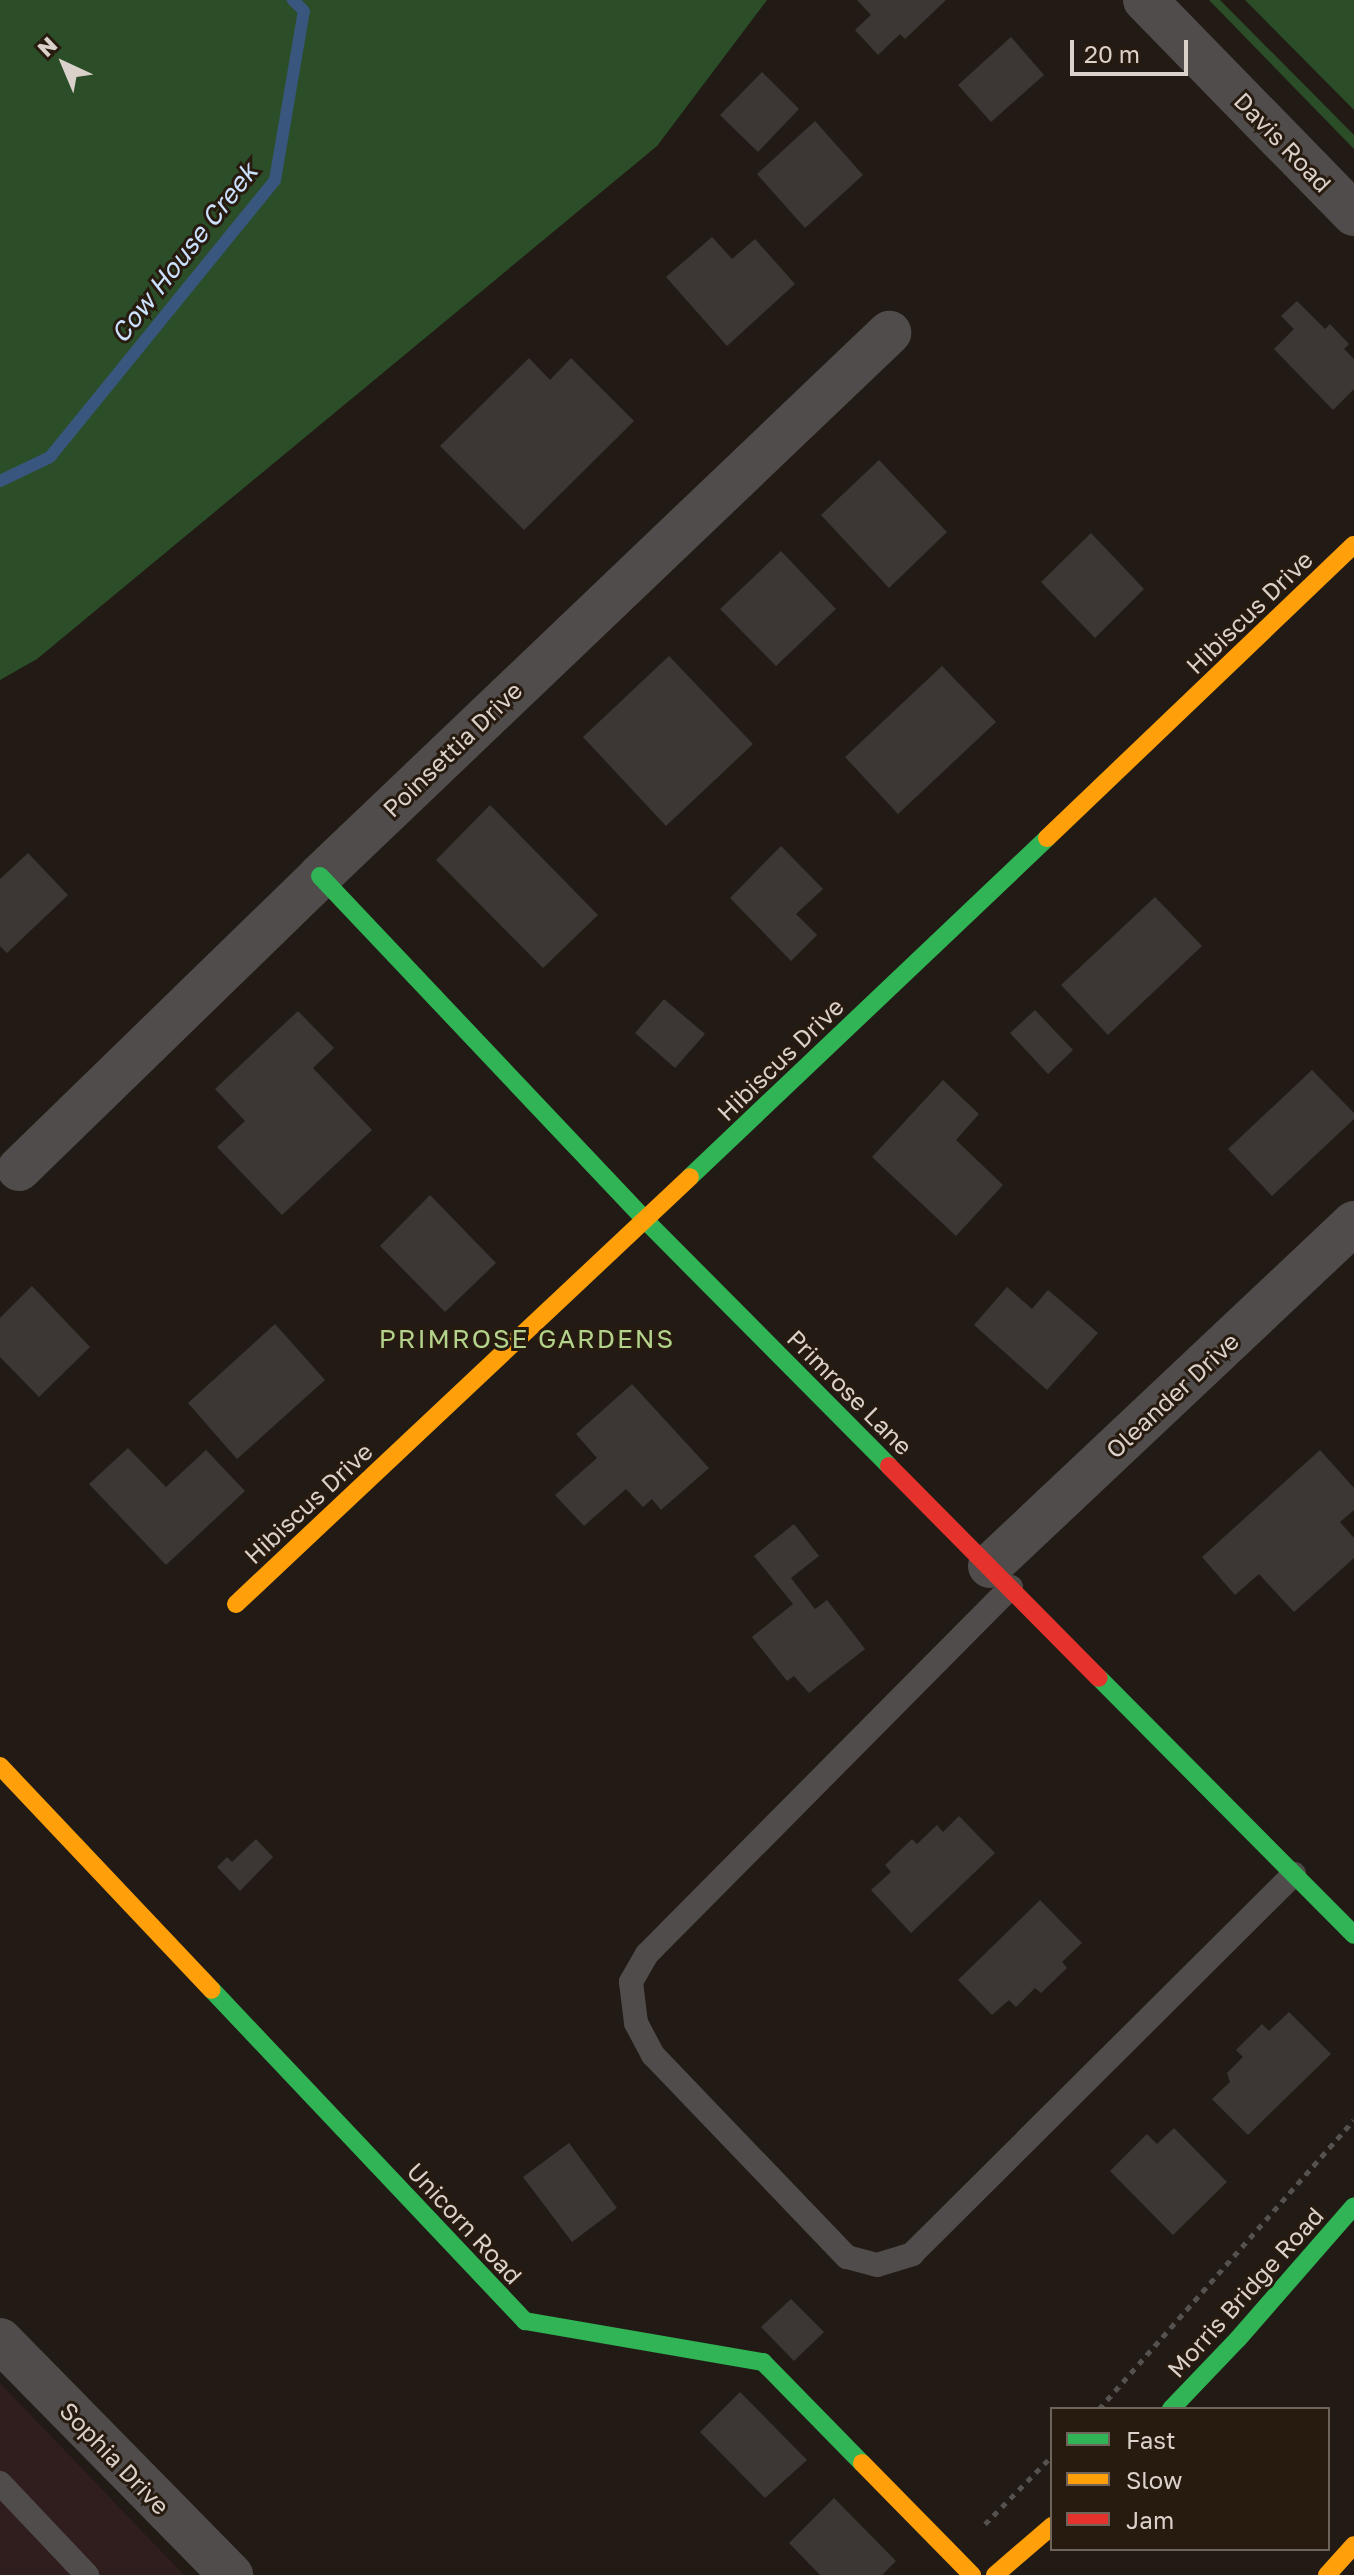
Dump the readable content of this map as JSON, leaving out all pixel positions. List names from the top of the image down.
{
  "streets": {
    "main road": [
      "Hibiscus Drive",
      "Primrose Lane",
      "Unicorn Road",
      "Morris Bridge Road"
    ],
    "street": [
      "Davis Road",
      "Poinsettia Drive",
      "Oleander Drive",
      "Sophia Drive"
    ]
  },
  "crossings": [
    ["Hibiscus Drive", "Primrose Lane"],
    ["Poinsettia Drive", "Primrose Lane"],
    ["Primrose Lane", "Oleander Drive"]
  ],
  "districts": ["PRIMROSE GARDENS"],
  "water": ["Cow House Creek"],
  "legend": ["Fast", "Slow", "Jam"],
  "scale_bar": "20 m",
  "north": "top left"
}
